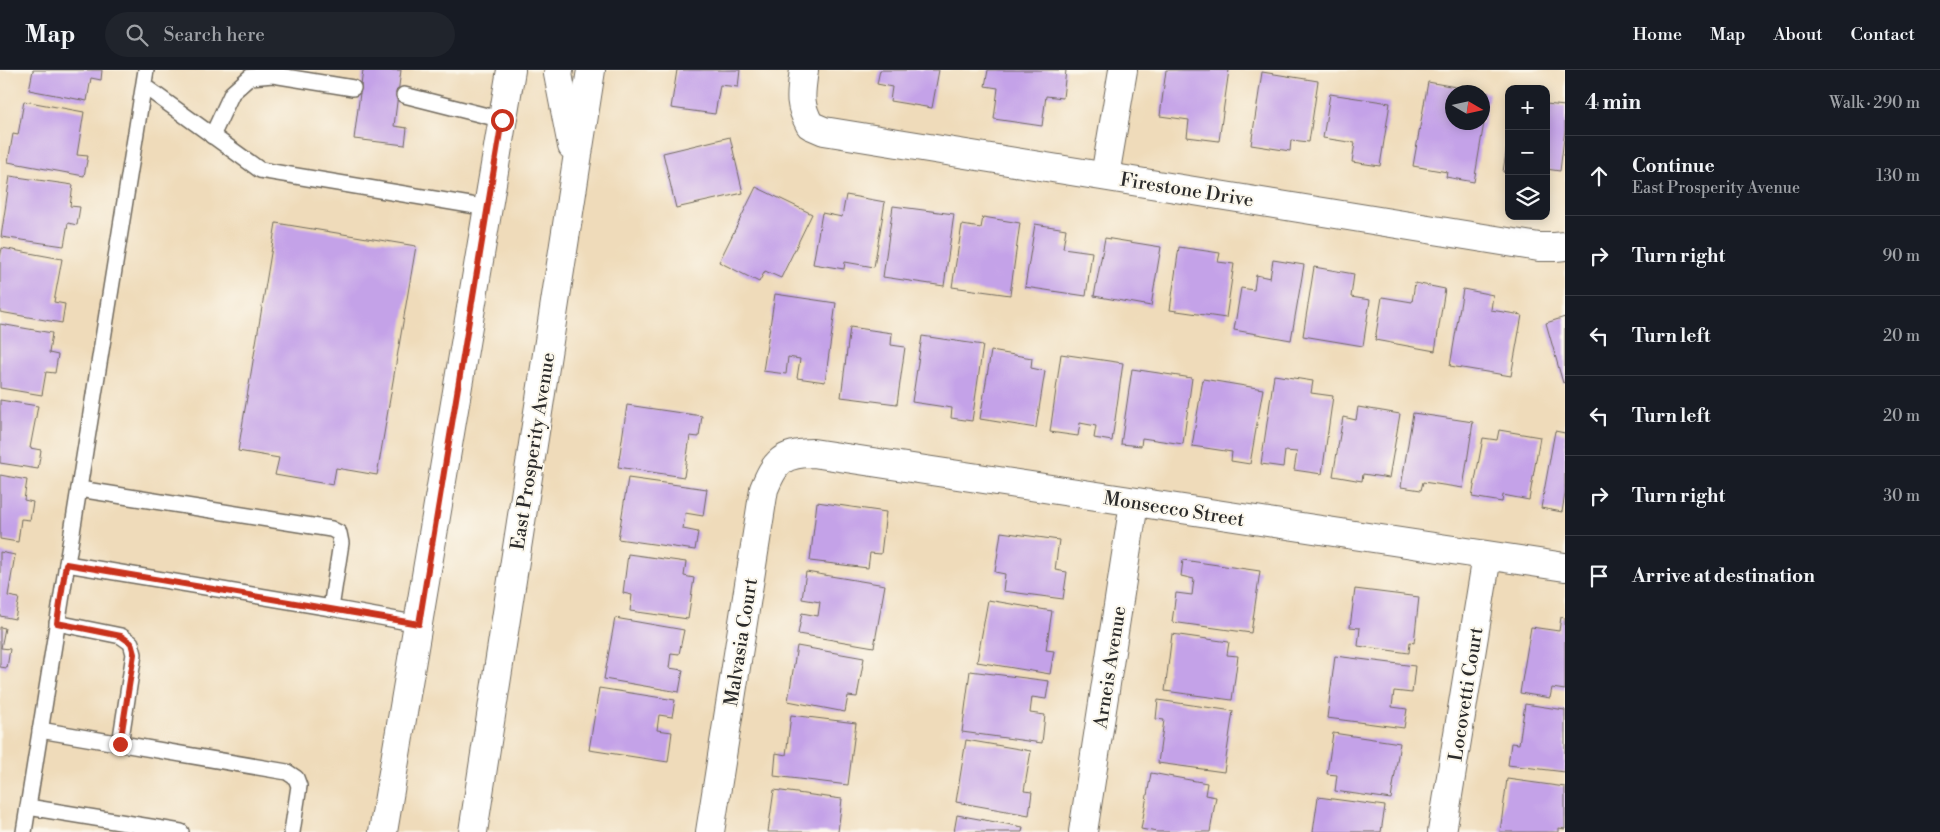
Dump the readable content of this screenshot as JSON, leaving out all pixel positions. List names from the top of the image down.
{
  "streets": {
    "street": [
      "Firestone Drive",
      "East Prosperity Avenue",
      "Monsecco Street",
      "Malvasia Court",
      "Arneis Avenue",
      "Locovetti Court"
    ]
  },
  "crossings": [
    ["Monsecco Street", "Malvasia Court"],
    ["Monsecco Street", "Arneis Avenue"],
    ["Monsecco Street", "Locovetti Court"]
  ],
  "north": "right",
  "page": {
    "header": "Map",
    "search": "Search here",
    "nav": [
      "Home",
      "Map",
      "About",
      "Contact"
    ],
    "heading": ["4 min", "Walk · 290 m"],
    "map_buttons": ["+", "−"],
    "list": [
      ["Continue", "East Prosperity Avenue", "130 m"],
      ["Turn right", "90 m"],
      ["Turn left", "20 m"],
      ["Turn left", "20 m"],
      ["Turn right", "30 m"],
      "Arrive at destination"
    ]
  }
}
